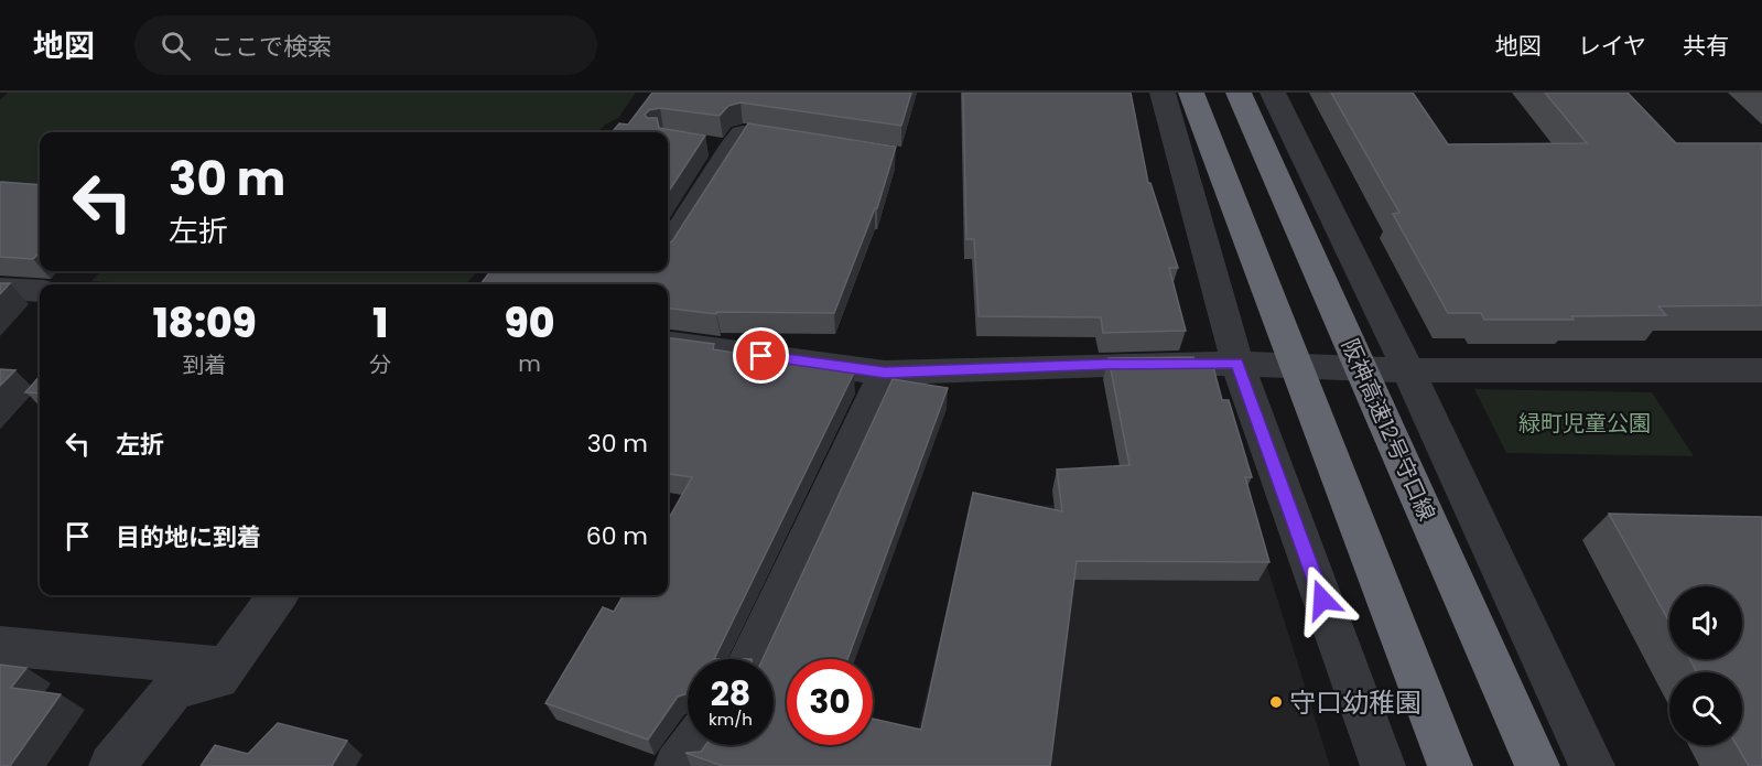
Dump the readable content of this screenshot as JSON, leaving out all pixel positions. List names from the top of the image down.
{
  "streets": {
    "highway": ["阪神高速12号守口線"]
  },
  "parks": ["緑町児童公園"],
  "places": ["守口幼稚園"],
  "page": {
    "header": "地図",
    "search": "ここで検索",
    "nav": ["地図", "レイヤ", "共有"],
    "turn": ["30 m", "左折"],
    "eta": [
      "18:09",
      "到着",
      "1",
      "分",
      "90",
      "m"
    ],
    "list": [
      {
        "name": "左折",
        "value": "30 m"
      },
      {
        "name": "目的地に到着",
        "value": "60 m"
      }
    ],
    "speed": "28 km/h",
    "limit": "30"
  }
}
